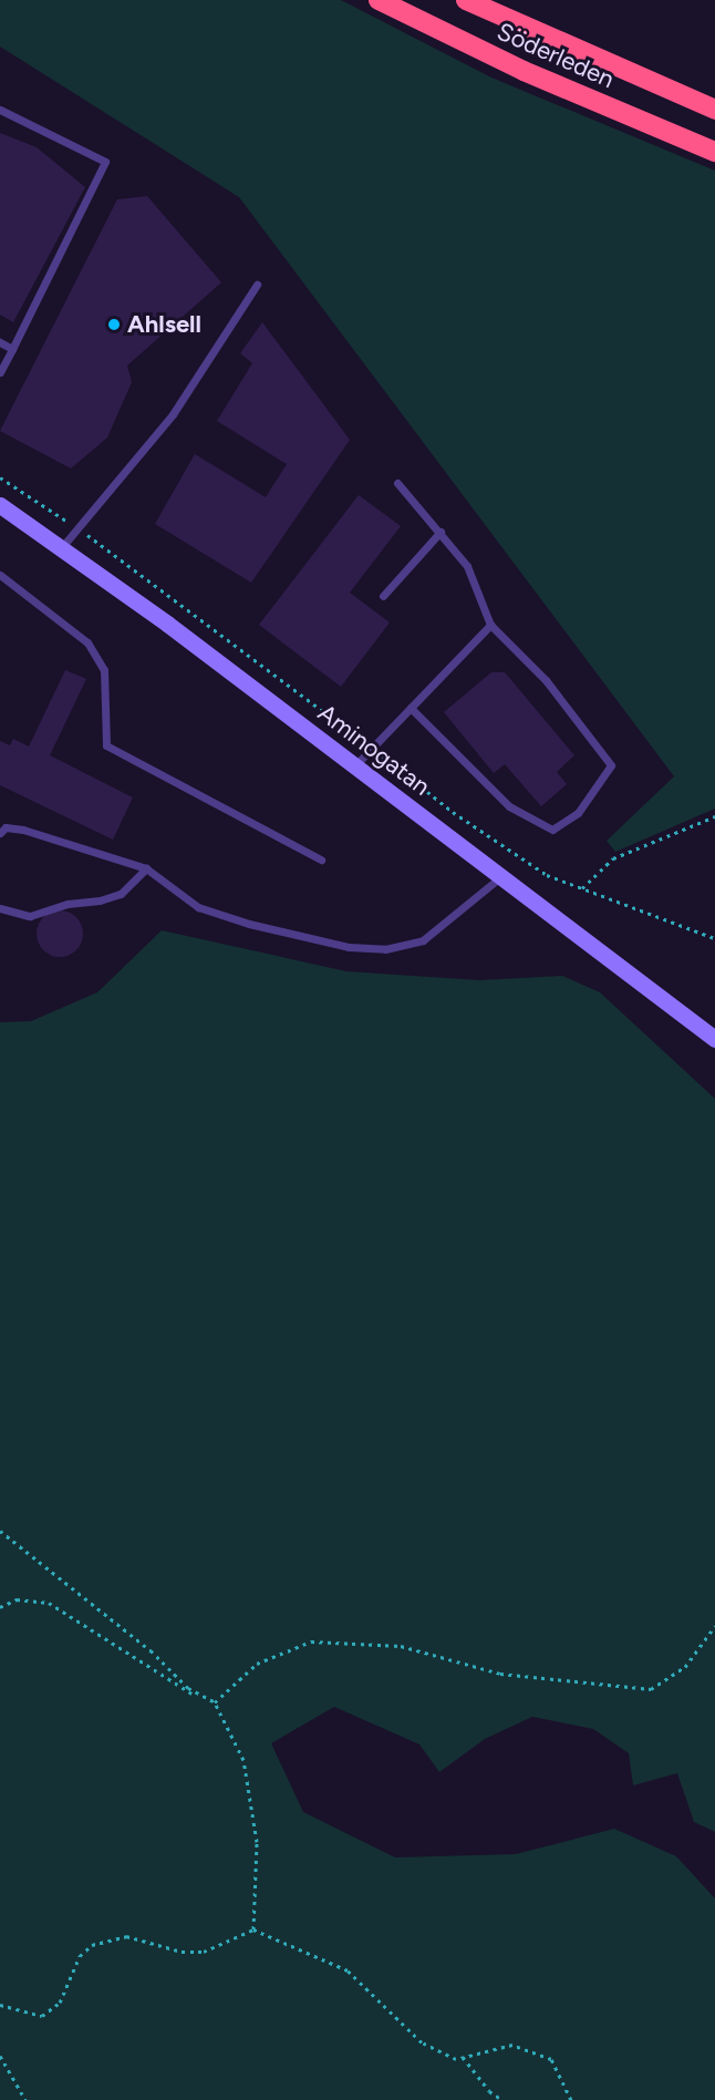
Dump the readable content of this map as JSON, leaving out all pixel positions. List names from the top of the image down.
{
  "streets": {
    "highway": ["Söderleden"],
    "street": ["Aminogatan"]
  },
  "places": ["Ahlsell"]
}
